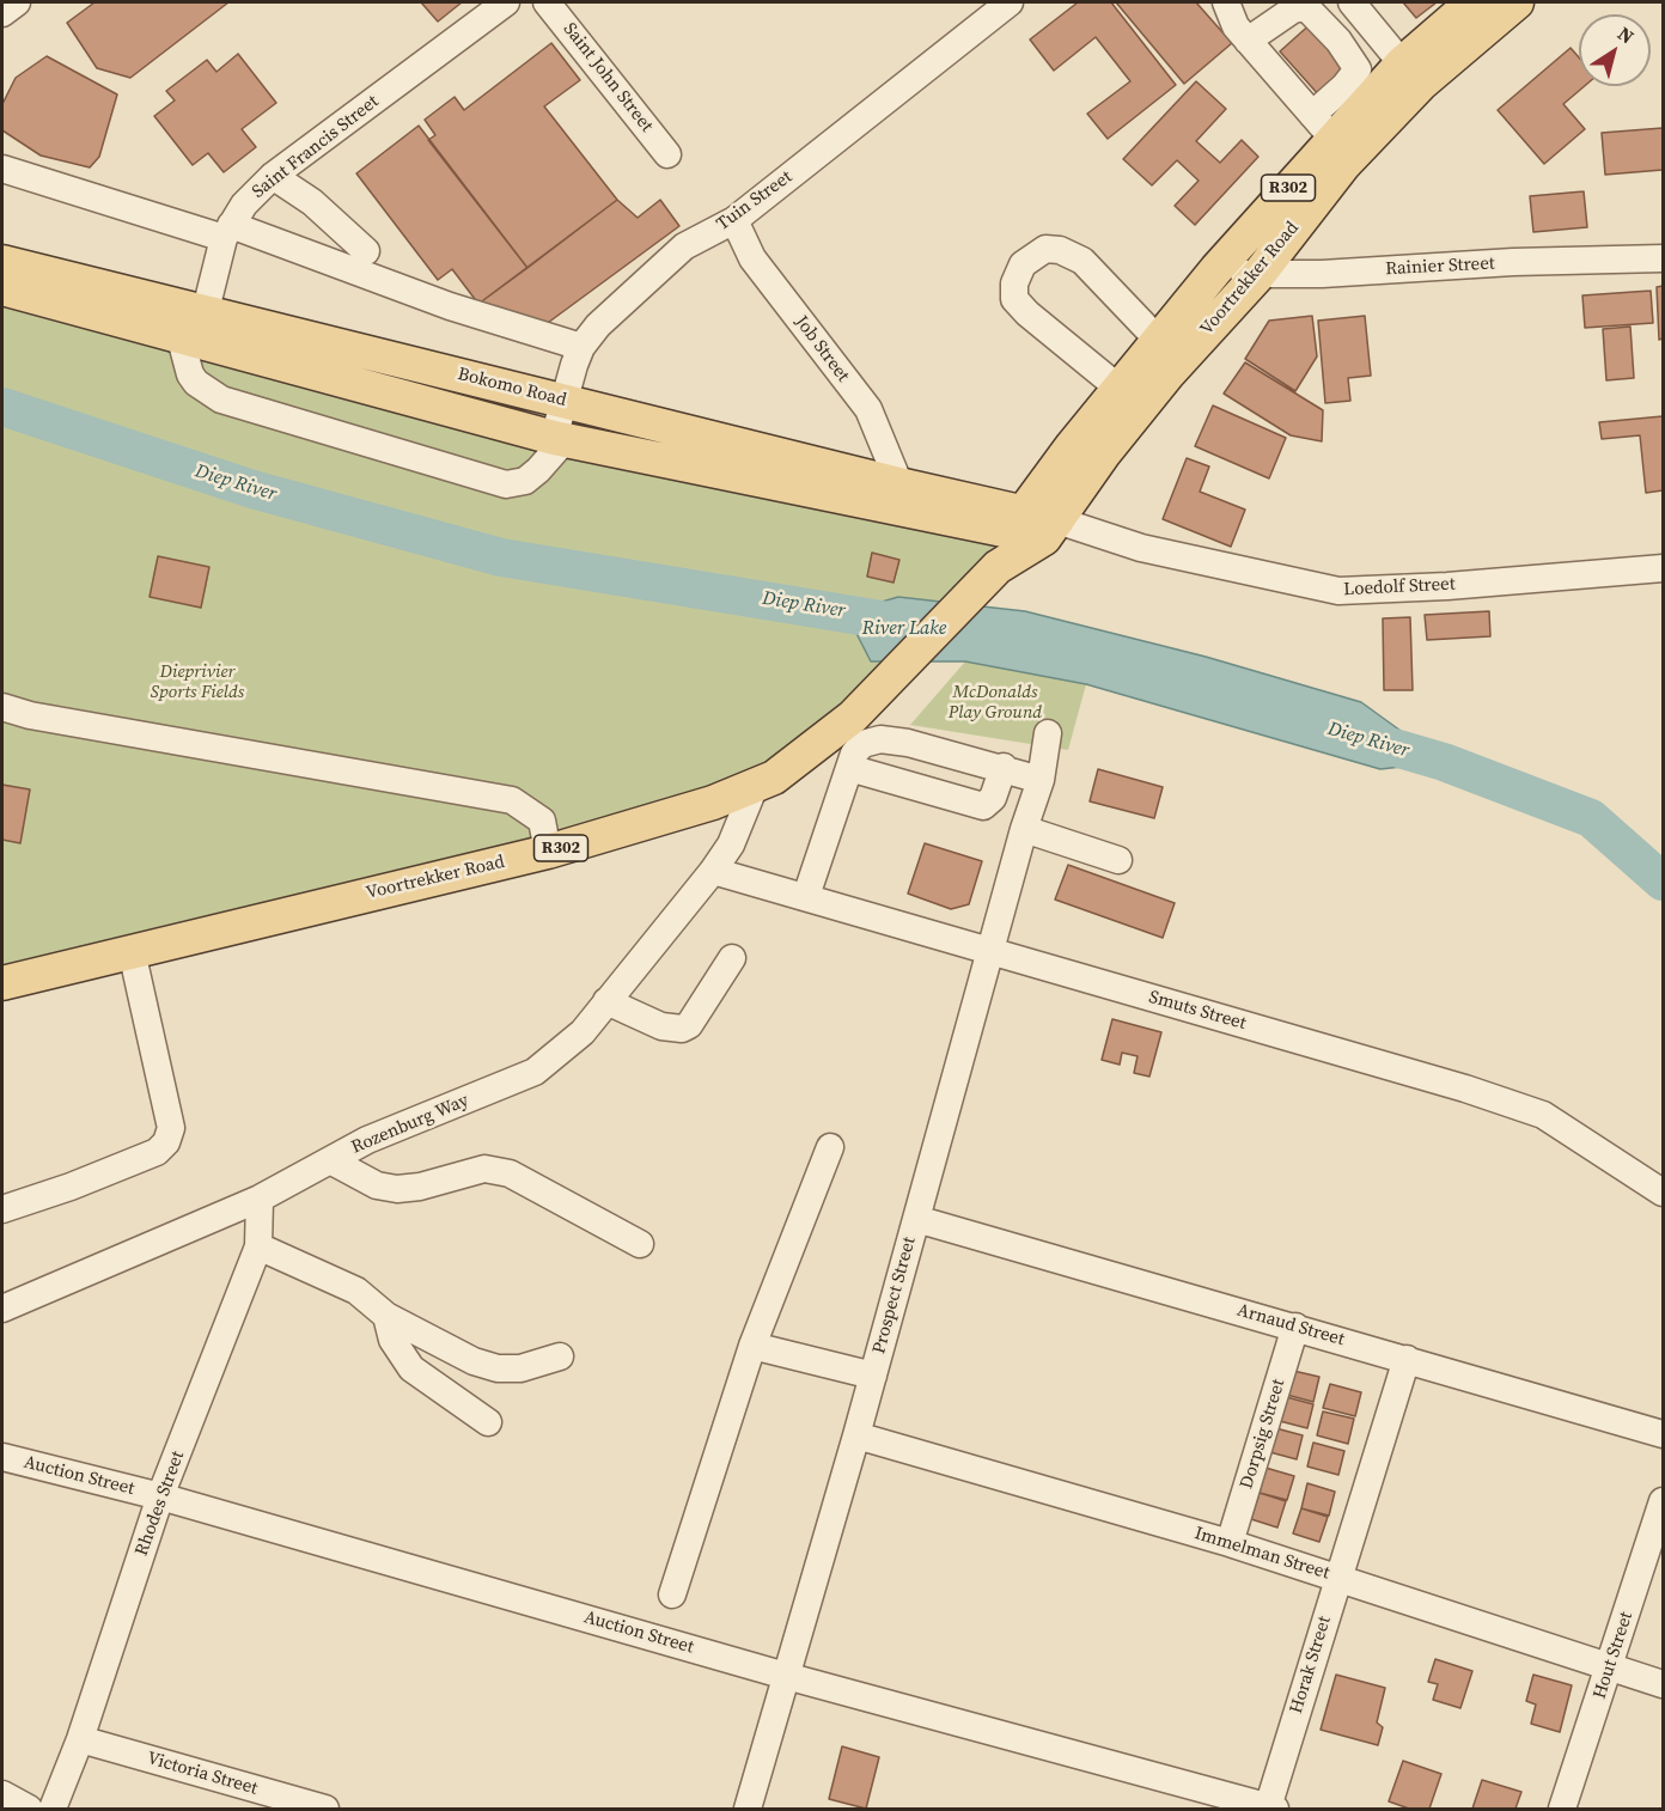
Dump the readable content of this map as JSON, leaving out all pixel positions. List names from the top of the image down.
{
  "streets": {
    "main road": ["R302", "Voortrekker Road", "Bokomo Road"],
    "street": [
      "Saint John Street",
      "Saint Francis Street",
      "Tuin Street",
      "Rainier Street",
      "Job Street",
      "Loedolf Street",
      "Smuts Street",
      "Rozenburg Way",
      "Prospect Street",
      "Arnaud Street",
      "Dorpsig Street",
      "Auction Street",
      "Rhodes Street",
      "Immelman Street",
      "Hout Street",
      "Horak Street",
      "Victoria Street"
    ]
  },
  "crossings": [
    ["Saint Francis Street", "Bokomo Road"],
    ["Tuin Street", "Job Street"],
    ["Tuin Street", "Bokomo Road"],
    ["Rainier Street", "Voortrekker Road"],
    ["Voortrekker Road", "Bokomo Road"],
    ["Voortrekker Road", "Loedolf Street"],
    ["Voortrekker Road", "Rozenburg Way"],
    ["Job Street", "Bokomo Road"],
    ["Smuts Street", "Rozenburg Way"],
    ["Smuts Street", "Prospect Street"],
    ["Rozenburg Way", "Rhodes Street"],
    ["Prospect Street", "Arnaud Street"],
    ["Prospect Street", "Auction Street"],
    ["Prospect Street", "Immelman Street"],
    ["Arnaud Street", "Dorpsig Street"],
    ["Arnaud Street", "Horak Street"],
    ["Dorpsig Street", "Immelman Street"],
    ["Auction Street", "Rhodes Street"],
    ["Auction Street", "Horak Street"],
    ["Rhodes Street", "Victoria Street"],
    ["Immelman Street", "Hout Street"],
    ["Immelman Street", "Horak Street"]
  ],
  "water": ["Diep River", "River Lake"],
  "parks": ["Dieprivier Sports Fields", "McDonalds Play Ground"],
  "north": "top right"
}
